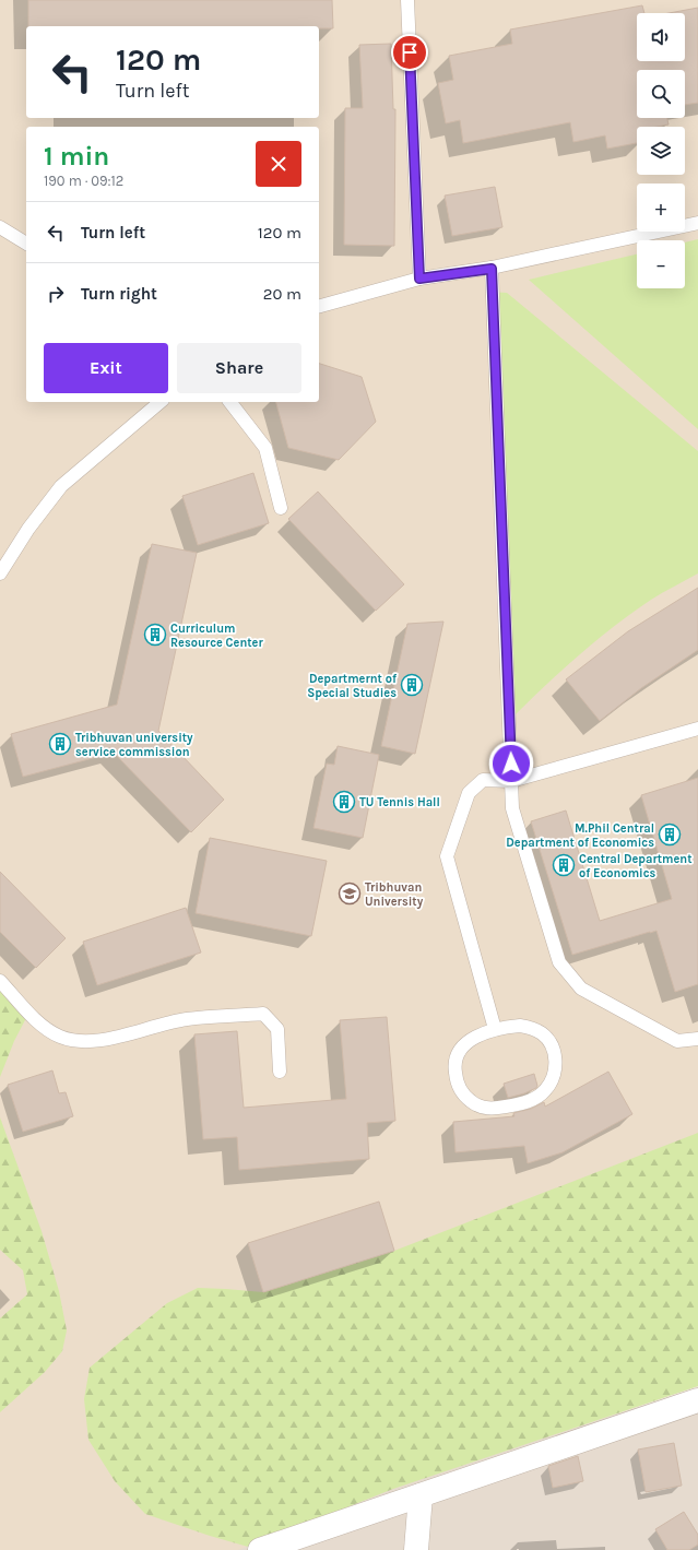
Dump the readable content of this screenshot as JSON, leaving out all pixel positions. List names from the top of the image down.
{
  "places": {
    "building": [
      "Curriculum Resource Center",
      "Departmernt of Special Studies",
      "Tribhuvan university service commission",
      "TU Tennis Hall",
      "M.Phil Central Department of Economics",
      "Central Department of Economics"
    ],
    "school or university": ["Tribhuvan University"]
  },
  "page": {
    "map_buttons": ["+", "−"],
    "turn": ["120 m", "Turn left"],
    "heading": ["1 min", "190 m · 09:12"],
    "list": [
      {
        "name": "Turn left",
        "value": "120 m"
      },
      {
        "name": "Turn right",
        "value": "20 m"
      }
    ],
    "buttons": ["Exit", "Share"]
  }
}
